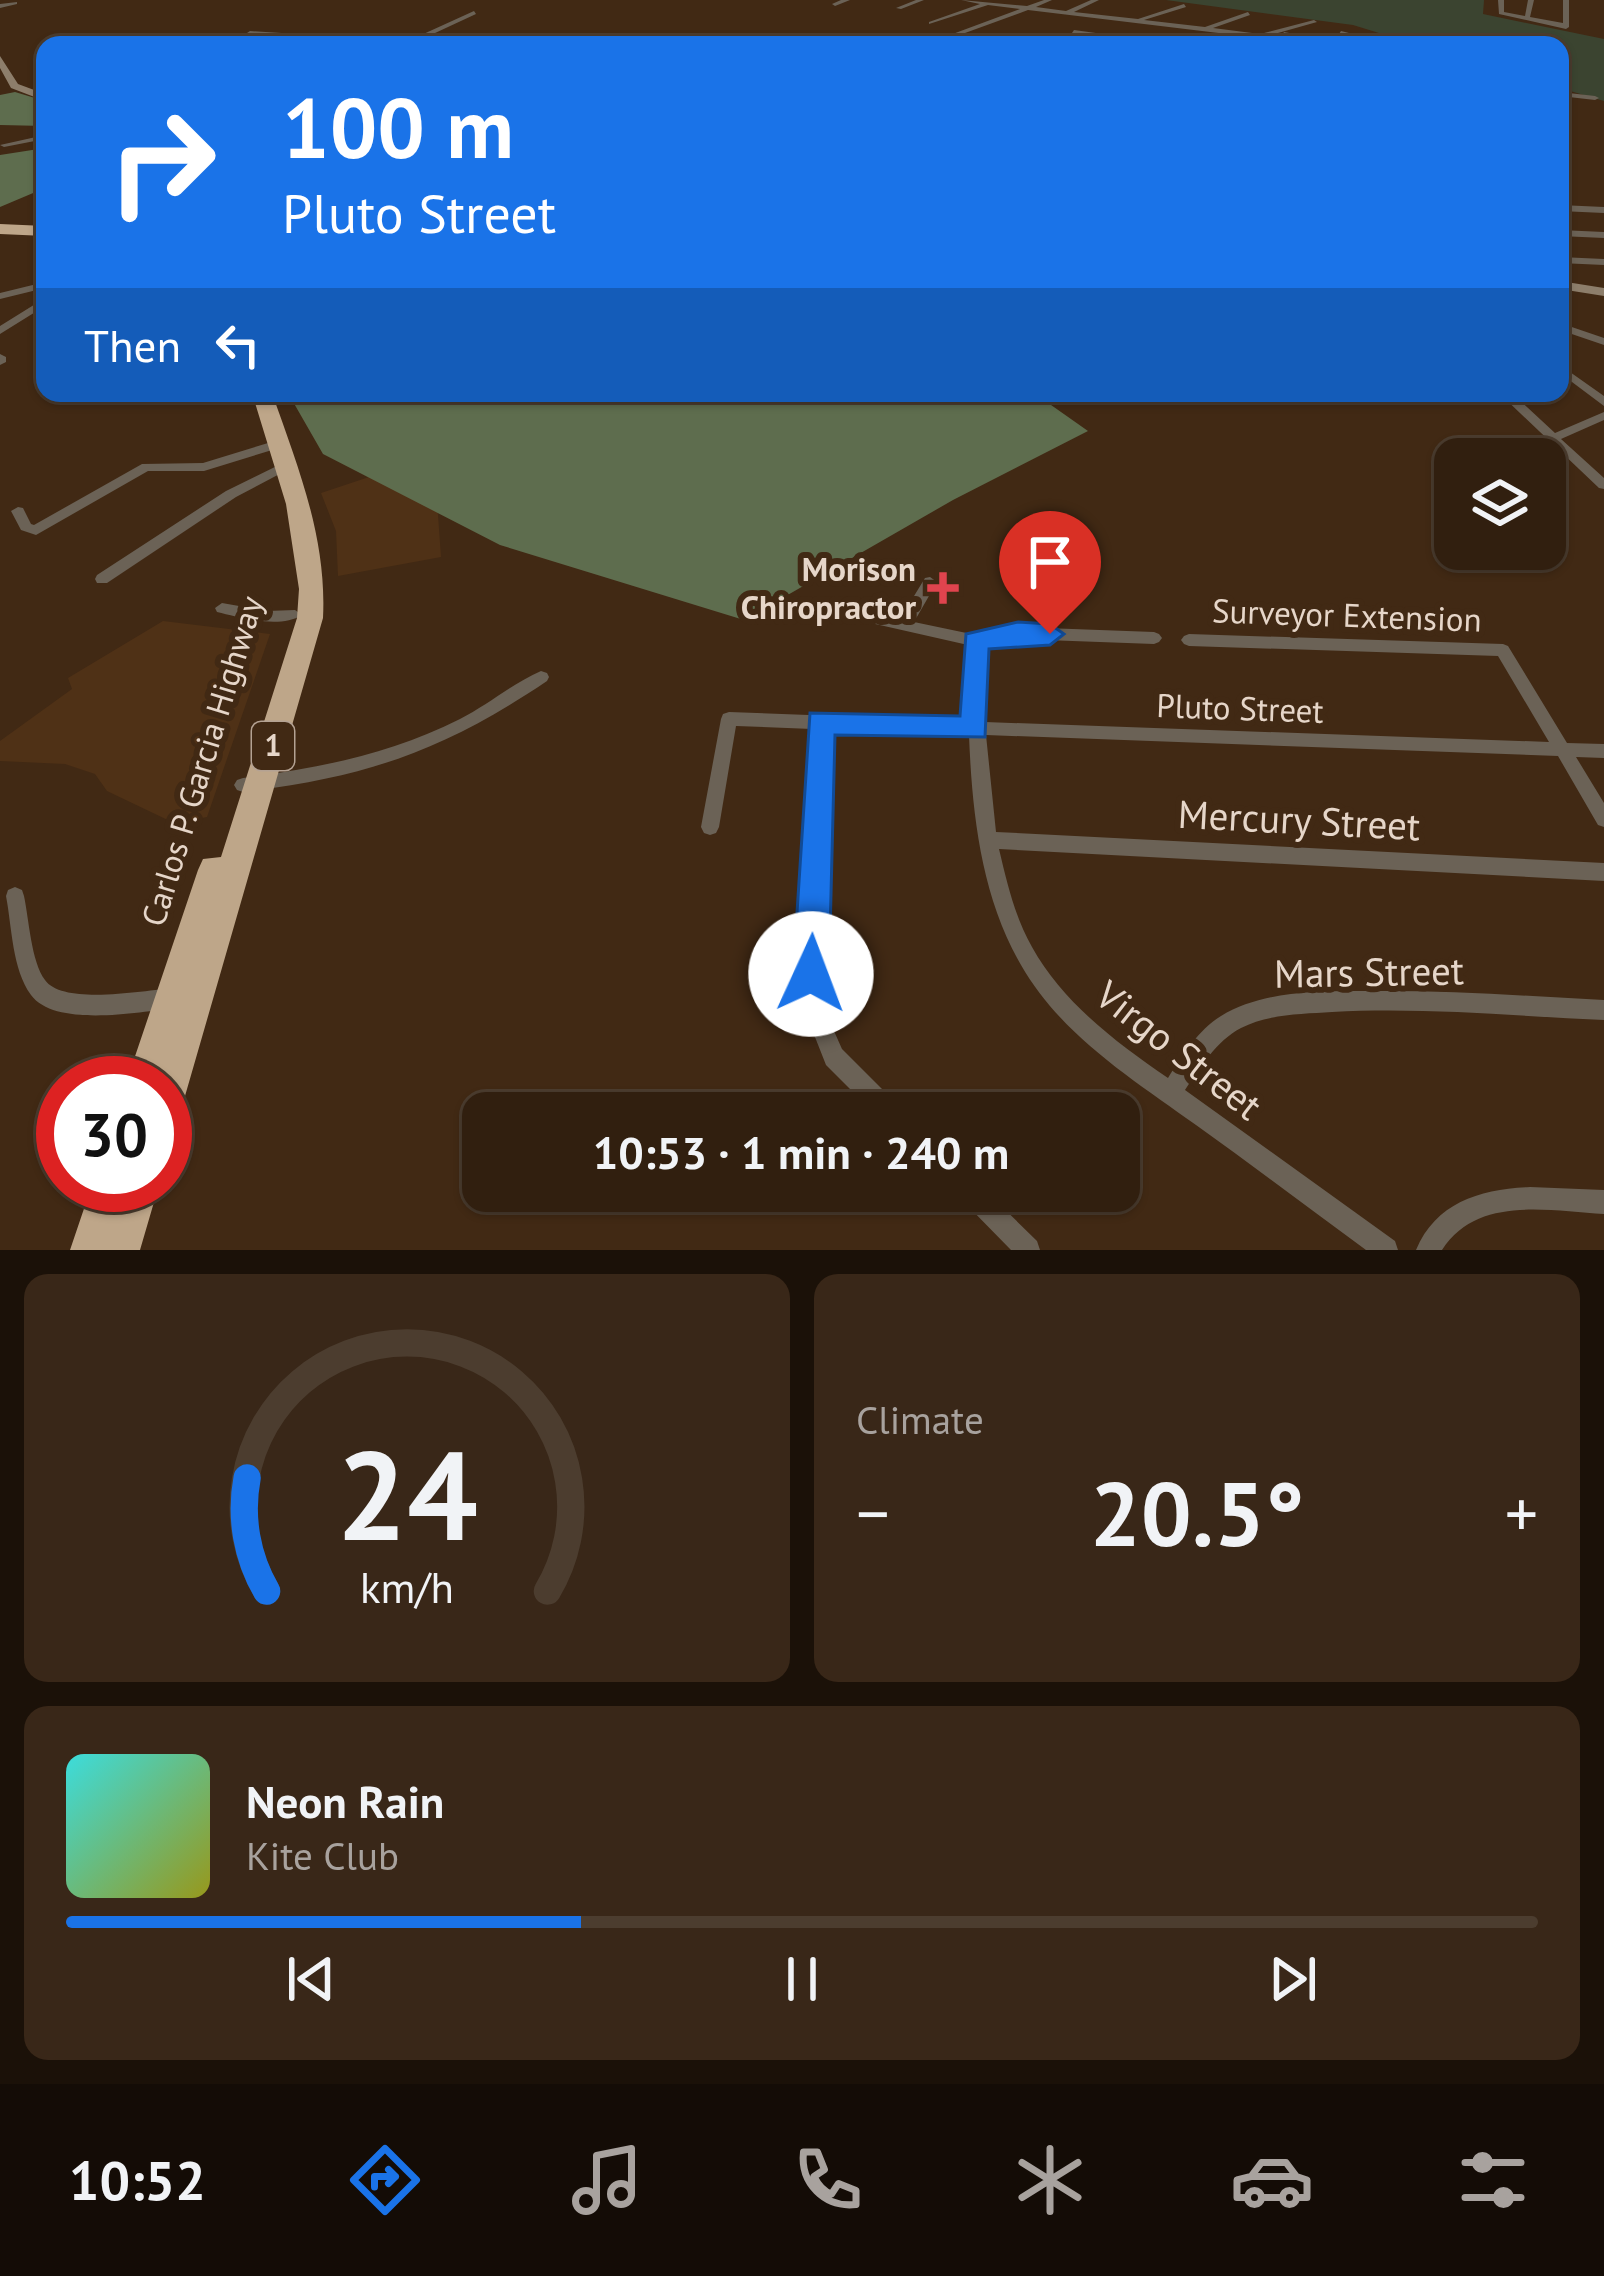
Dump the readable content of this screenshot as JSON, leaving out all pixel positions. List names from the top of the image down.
{
  "streets": {
    "highway": ["1", "Carlos P. Garcia Highway"],
    "street": [
      "Surveyor Extension",
      "Pluto Street",
      "Mercury Street",
      "Mars Street",
      "Virgo Street"
    ]
  },
  "crossings": [
    ["Surveyor Extension", "Pluto Street"],
    ["Pluto Street", "Virgo Street"],
    ["Mercury Street", "Virgo Street"],
    ["Mars Street", "Virgo Street"]
  ],
  "places": {
    "health": ["Morison Chiropractor"]
  },
  "page": {
    "turn": ["100 m", "Pluto Street"],
    "then": "Then",
    "limit": "30",
    "trip": "10:53 · 1 min · 240 m",
    "tile": "Climate",
    "heat": ["−", "20.5°", "+"],
    "song": ["Neon Rain", "Kite Club"],
    "tabs": "10:52",
    "gauge": ["24", "km/h"]
  }
}
